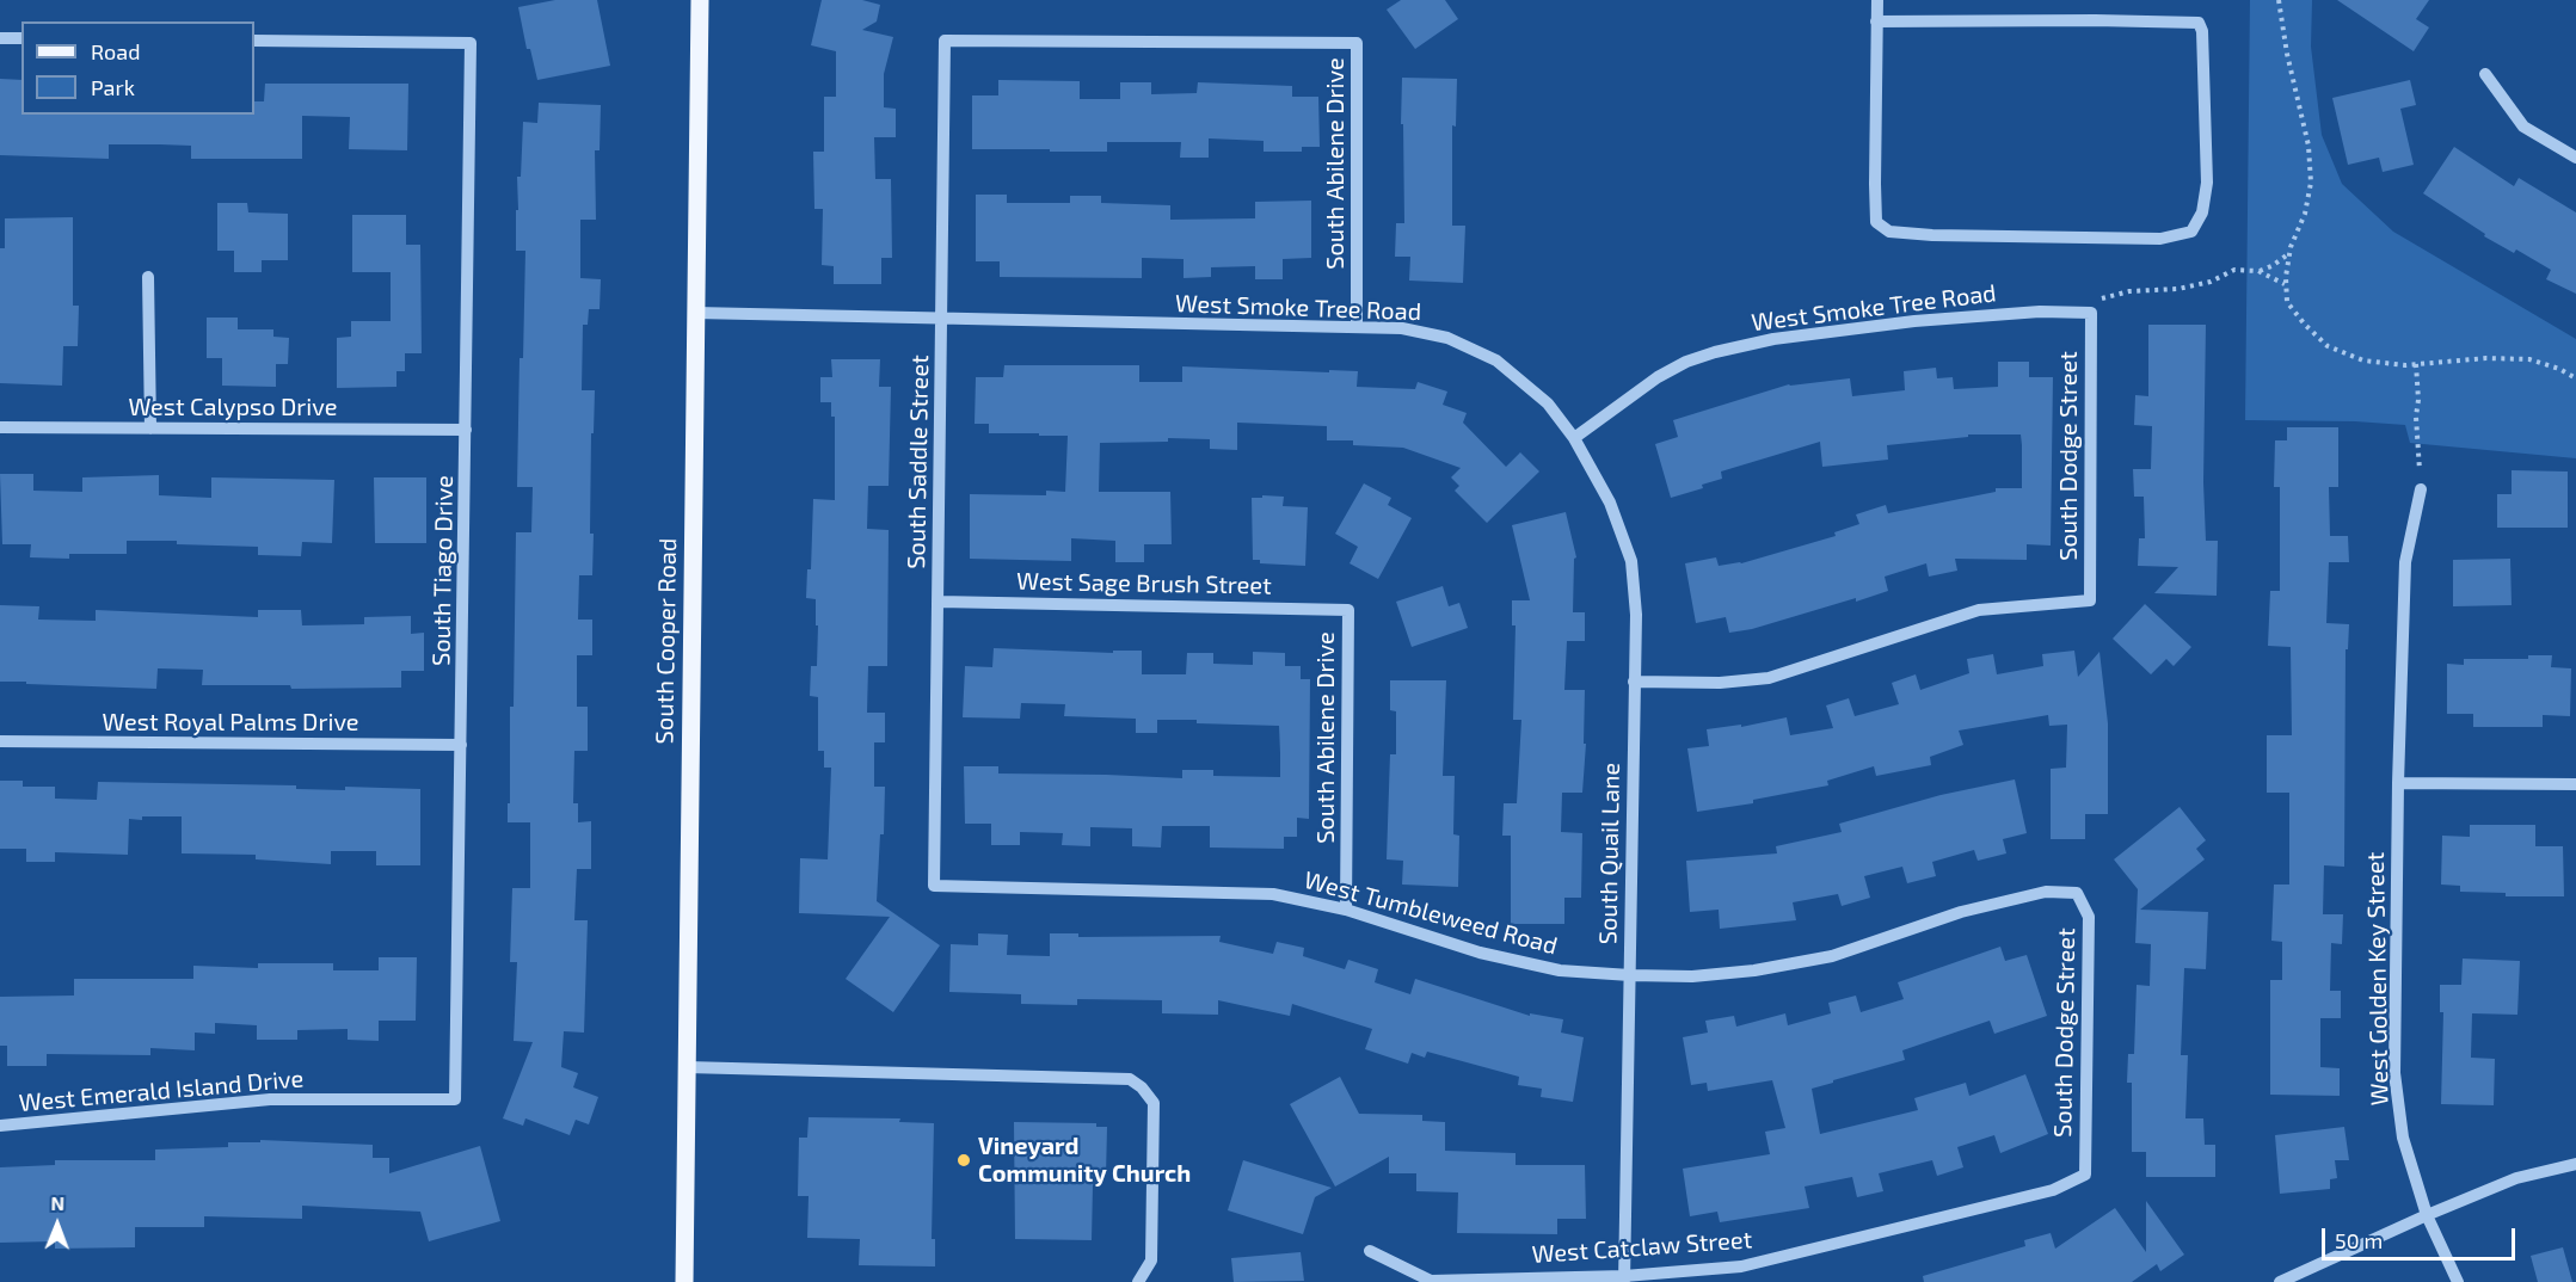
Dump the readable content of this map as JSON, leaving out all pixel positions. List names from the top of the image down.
{
  "streets": {
    "main road": ["South Cooper Road"],
    "street": [
      "South Abilene Drive",
      "West Smoke Tree Road",
      "West Calypso Drive",
      "South Dodge Street",
      "South Saddle Street",
      "South Tiago Drive",
      "West Sage Brush Street",
      "West Royal Palms Drive",
      "South Quail Lane",
      "West Tumbleweed Road",
      "West Golden Key Street",
      "West Emerald Island Drive",
      "West Catclaw Street"
    ]
  },
  "crossings": [
    ["South Abilene Drive", "West Smoke Tree Road"],
    ["South Abilene Drive", "South Saddle Street"],
    ["South Abilene Drive", "West Sage Brush Street"],
    ["South Abilene Drive", "West Tumbleweed Road"],
    ["West Smoke Tree Road", "South Dodge Street"],
    ["West Smoke Tree Road", "South Saddle Street"],
    ["West Smoke Tree Road", "South Cooper Road"],
    ["West Smoke Tree Road", "South Quail Lane"],
    ["West Calypso Drive", "South Tiago Drive"],
    ["South Dodge Street", "South Quail Lane"],
    ["South Dodge Street", "West Tumbleweed Road"],
    ["South Dodge Street", "West Catclaw Street"],
    ["South Saddle Street", "West Sage Brush Street"],
    ["South Saddle Street", "West Tumbleweed Road"],
    ["South Tiago Drive", "West Royal Palms Drive"],
    ["South Tiago Drive", "West Emerald Island Drive"],
    ["South Quail Lane", "West Tumbleweed Road"],
    ["South Quail Lane", "West Catclaw Street"]
  ],
  "places": ["Vineyard Community Church"],
  "legend": ["Road", "Park"],
  "scale_bar": "50 m",
  "north": "top"
}
